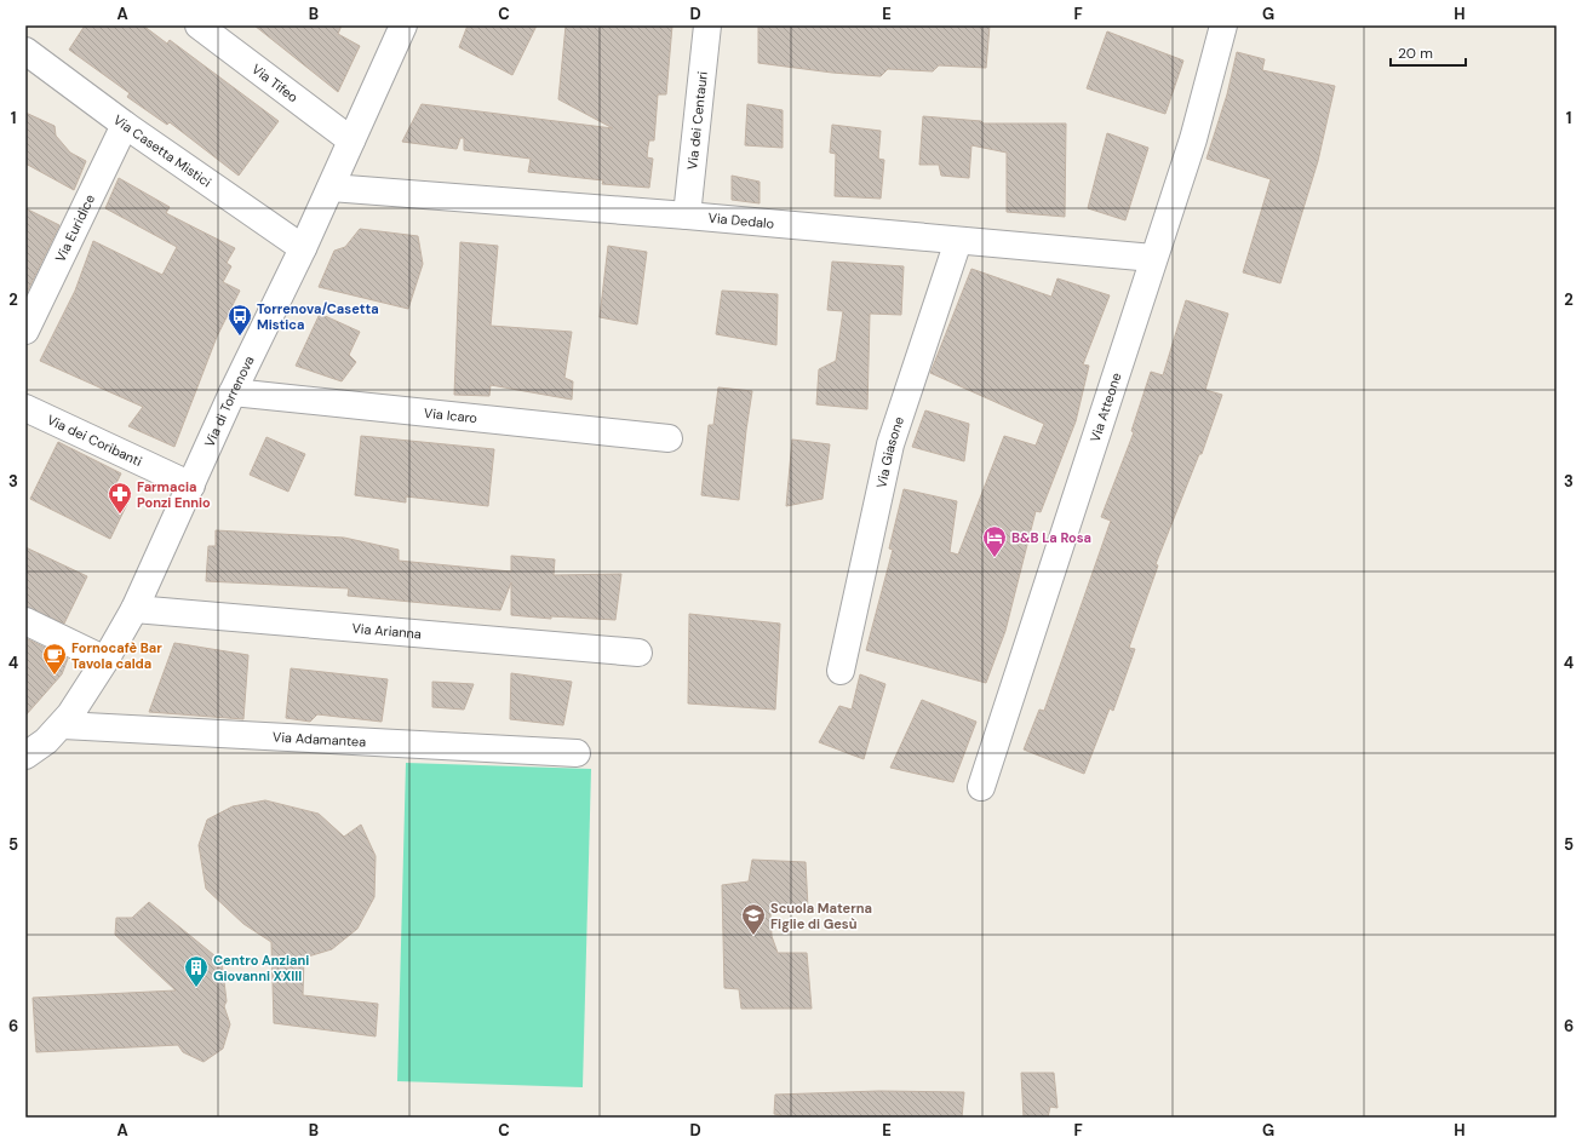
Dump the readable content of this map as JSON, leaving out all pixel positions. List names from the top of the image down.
{
  "streets": {
    "street": [
      "Via Tifeo",
      "Via dei Centauri",
      "Via Casetta Mistici",
      "Via Dedalo",
      "Via Euridice",
      "Via di Torrenova",
      "Via Atteone",
      "Via Icaro",
      "Via dei Coribanti",
      "Via Giasone",
      "Via Arianna",
      "Via Adamantea"
    ]
  },
  "crossings": [
    ["Via Tifeo", "Via di Torrenova"],
    ["Via dei Centauri", "Via Dedalo"],
    ["Via Casetta Mistici", "Via Euridice"],
    ["Via Casetta Mistici", "Via di Torrenova"],
    ["Via Dedalo", "Via di Torrenova"],
    ["Via Dedalo", "Via Atteone"],
    ["Via Dedalo", "Via Giasone"],
    ["Via di Torrenova", "Via Icaro"],
    ["Via di Torrenova", "Via dei Coribanti"],
    ["Via di Torrenova", "Via Arianna"],
    ["Via di Torrenova", "Via Adamantea"]
  ],
  "places": {
    "bus stop": ["Torrenova/Casetta Mistica"],
    "pharmacy": ["Farmacia Ponzi Ennio"],
    "hotel": ["B&B La Rosa"],
    "cafe": ["Fornocafè Bar Tavola calda"],
    "school or university": ["Scuola Materna Figlie di Gesù"],
    "building": ["Centro Anziani Giovanni XXIII"]
  },
  "scale_bar": "20 m",
  "grid": {
    "columns": [
      "A",
      "B",
      "C",
      "D",
      "E",
      "F",
      "G",
      "H"
    ],
    "rows": [
      "1",
      "2",
      "3",
      "4",
      "5",
      "6"
    ]
  }
}
